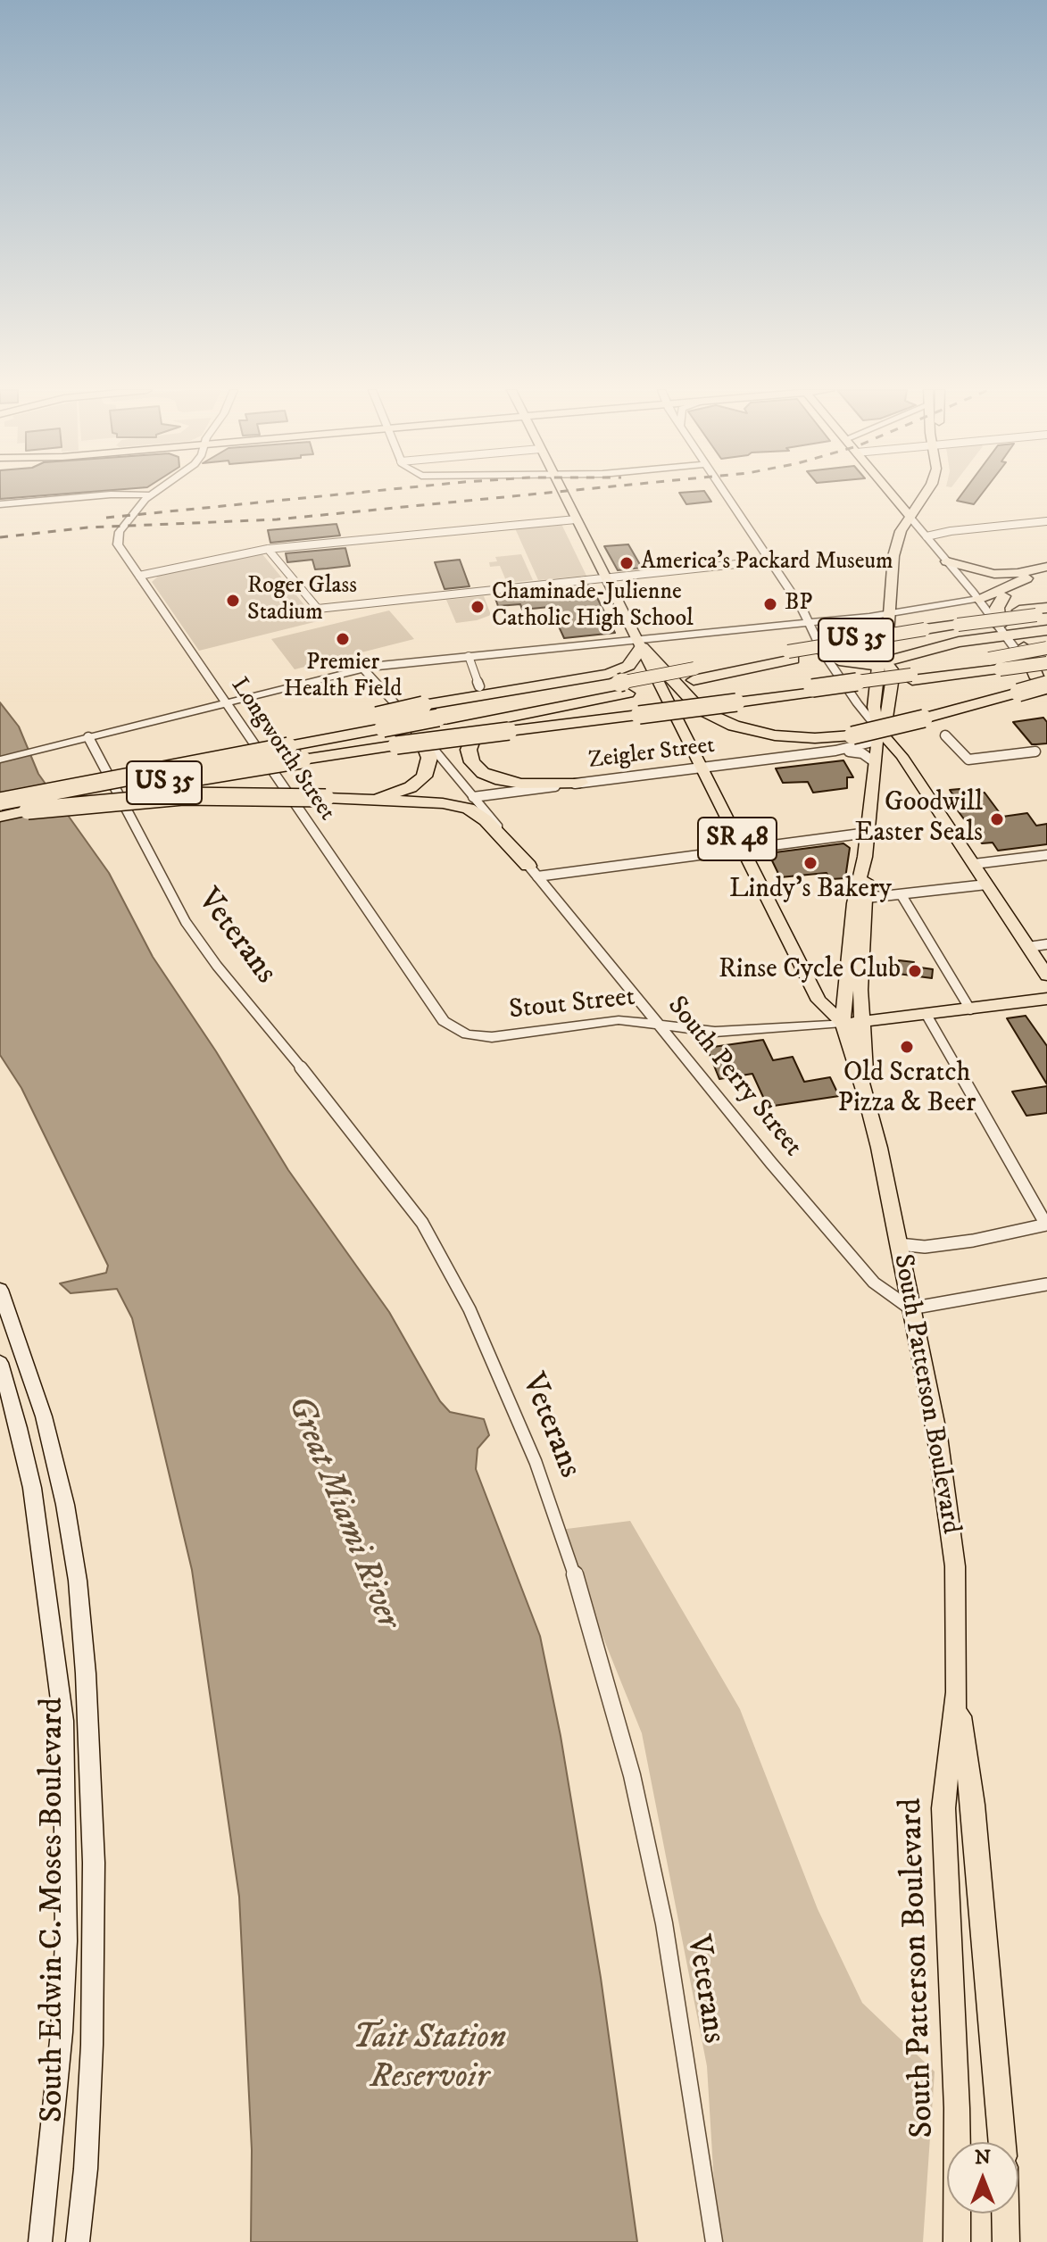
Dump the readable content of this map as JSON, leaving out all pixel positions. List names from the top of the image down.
{
  "streets": {
    "highway": ["US 35"],
    "main road": [
      "SR 48",
      "Stout Street",
      "South Patterson Boulevard",
      "South Edwin C. Moses Boulevard"
    ],
    "street": [
      "Longworth Street",
      "Zeigler Street",
      "Veterans",
      "South Perry Street"
    ]
  },
  "crossings": [
    ["Longworth Street", "Stout Street"],
    ["Zeigler Street", "SR 48"],
    ["Zeigler Street", "South Perry Street"],
    ["Zeigler Street", "South Patterson Boulevard"],
    ["SR 48", "Stout Street"],
    ["SR 48", "South Patterson Boulevard"],
    ["Stout Street", "South Perry Street"],
    ["Stout Street", "South Patterson Boulevard"],
    ["South Perry Street", "South Patterson Boulevard"]
  ],
  "water": ["Great Miami River", "Tait Station Reservoir"],
  "places": [
    "America's Packard Museum",
    "Roger Glass Stadium",
    "BP",
    "Chaminade-Julienne Catholic High School",
    "Premier Health Field",
    "Goodwill Easter Seals",
    "Lindy's Bakery",
    "Rinse Cycle Club",
    "Old Scratch Pizza & Beer"
  ],
  "north": "top"
}
